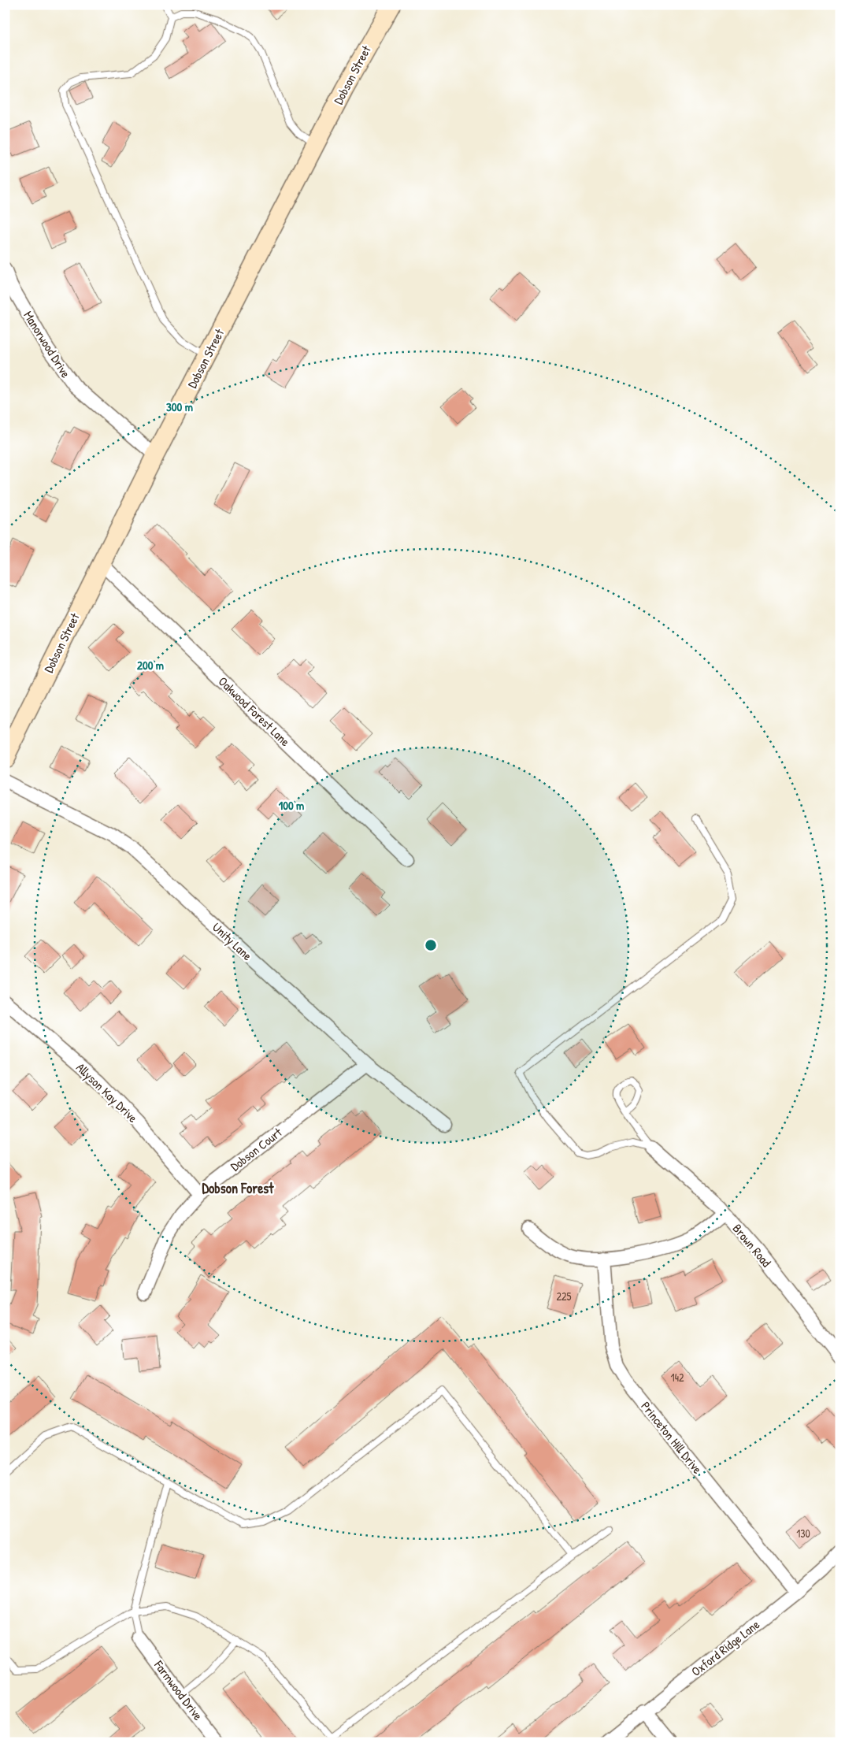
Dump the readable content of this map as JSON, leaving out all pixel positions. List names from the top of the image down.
{
  "streets": {
    "street": [
      "Dobson Street",
      "Manorwood Drive",
      "Oakwood Forest Lane",
      "Unity Lane",
      "Allyson Kay Drive",
      "Dobson Court",
      "Brown Road",
      "Princeton Hill Drive",
      "Oxford Ridge Lane",
      "Farmwood Drive"
    ]
  },
  "crossings": [
    ["Dobson Street", "Manorwood Drive"],
    ["Dobson Street", "Oakwood Forest Lane"],
    ["Unity Lane", "Dobson Court"],
    ["Allyson Kay Drive", "Dobson Court"],
    ["Princeton Hill Drive", "Oxford Ridge Lane"]
  ],
  "districts": ["Dobson Forest"],
  "house_numbers": ["225", "142", "130"],
  "rings": ["300 m", "200 m", "100 m"]
}
